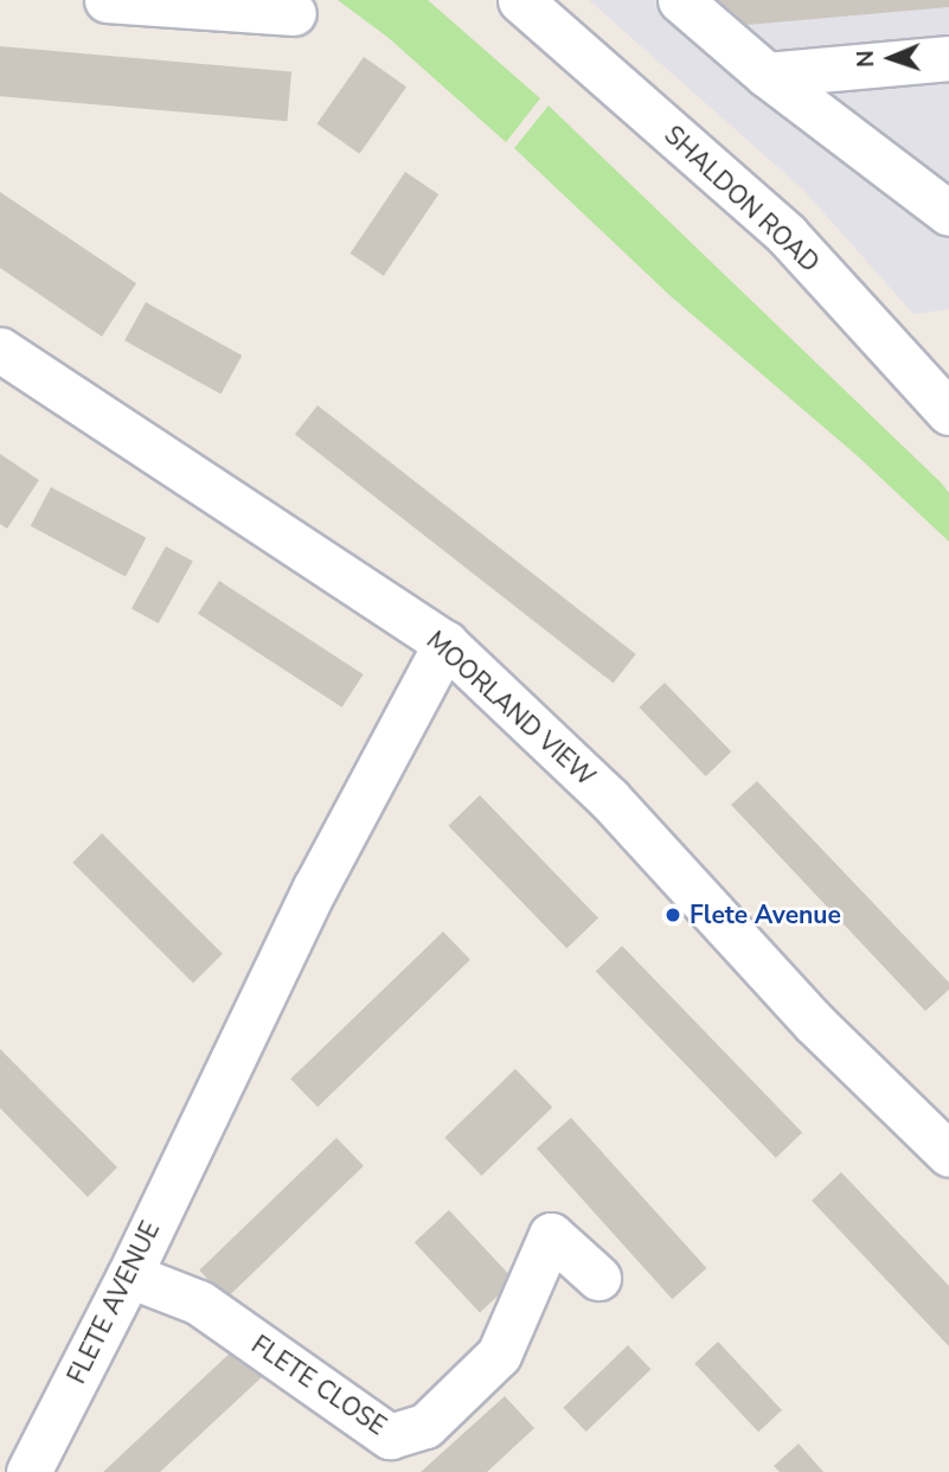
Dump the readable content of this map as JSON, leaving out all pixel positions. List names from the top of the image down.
{
  "streets": {
    "street": [
      "SHALDON ROAD",
      "MOORLAND VIEW",
      "FLETE AVENUE",
      "FLETE CLOSE"
    ]
  },
  "crossings": [
    ["MOORLAND VIEW", "FLETE AVENUE"],
    ["FLETE AVENUE", "FLETE CLOSE"]
  ],
  "places": ["Flete Avenue"],
  "north": "left"
}
